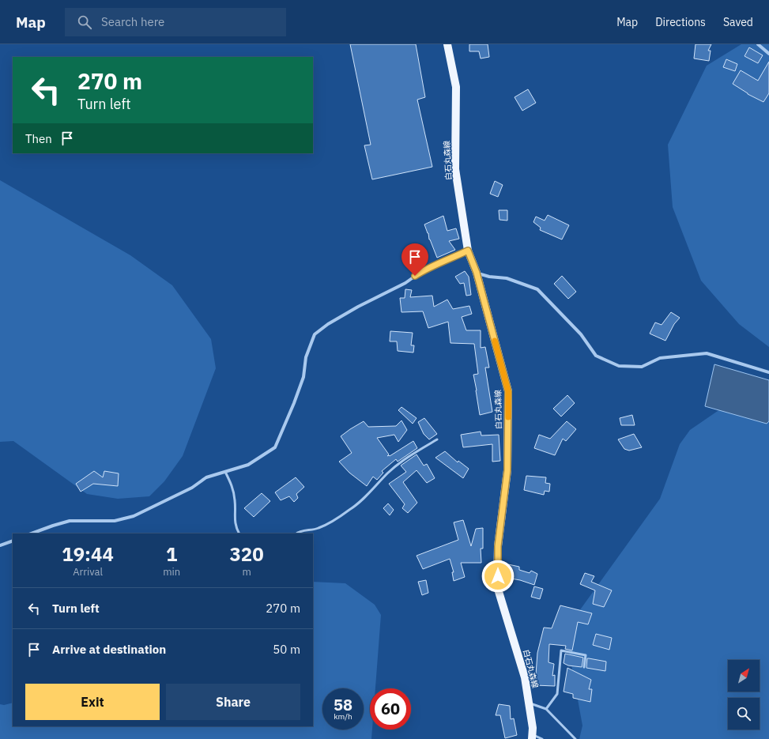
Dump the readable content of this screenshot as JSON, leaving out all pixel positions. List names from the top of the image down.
{
  "streets": {
    "main road": ["白石丸森線"]
  },
  "north": "top right",
  "page": {
    "header": "Map",
    "search": "Search here",
    "nav": ["Map", "Directions", "Saved"],
    "turn": ["270 m", "Turn left"],
    "then": "Then",
    "eta": [
      "19:44",
      "Arrival",
      "1",
      "min",
      "320",
      "m"
    ],
    "list": [
      {
        "name": "Turn left",
        "value": "270 m"
      },
      {
        "name": "Arrive at destination",
        "value": "50 m"
      }
    ],
    "buttons": ["Exit", "Share"],
    "speed": "58 km/h",
    "limit": "60"
  }
}
